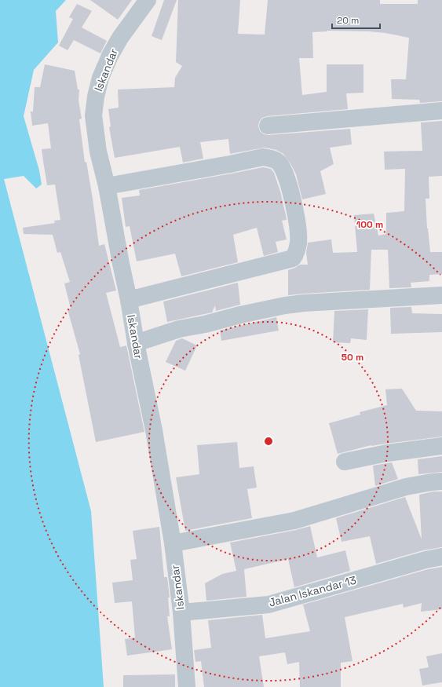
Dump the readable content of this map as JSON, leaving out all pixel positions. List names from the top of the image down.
{
  "streets": {
    "street": ["Iskandar", "Jalan Iskandar 13"]
  },
  "crossings": [
    ["Iskandar", "Jalan Iskandar 13"]
  ],
  "scale_bar": "20 m",
  "rings": ["100 m", "50 m"]
}
